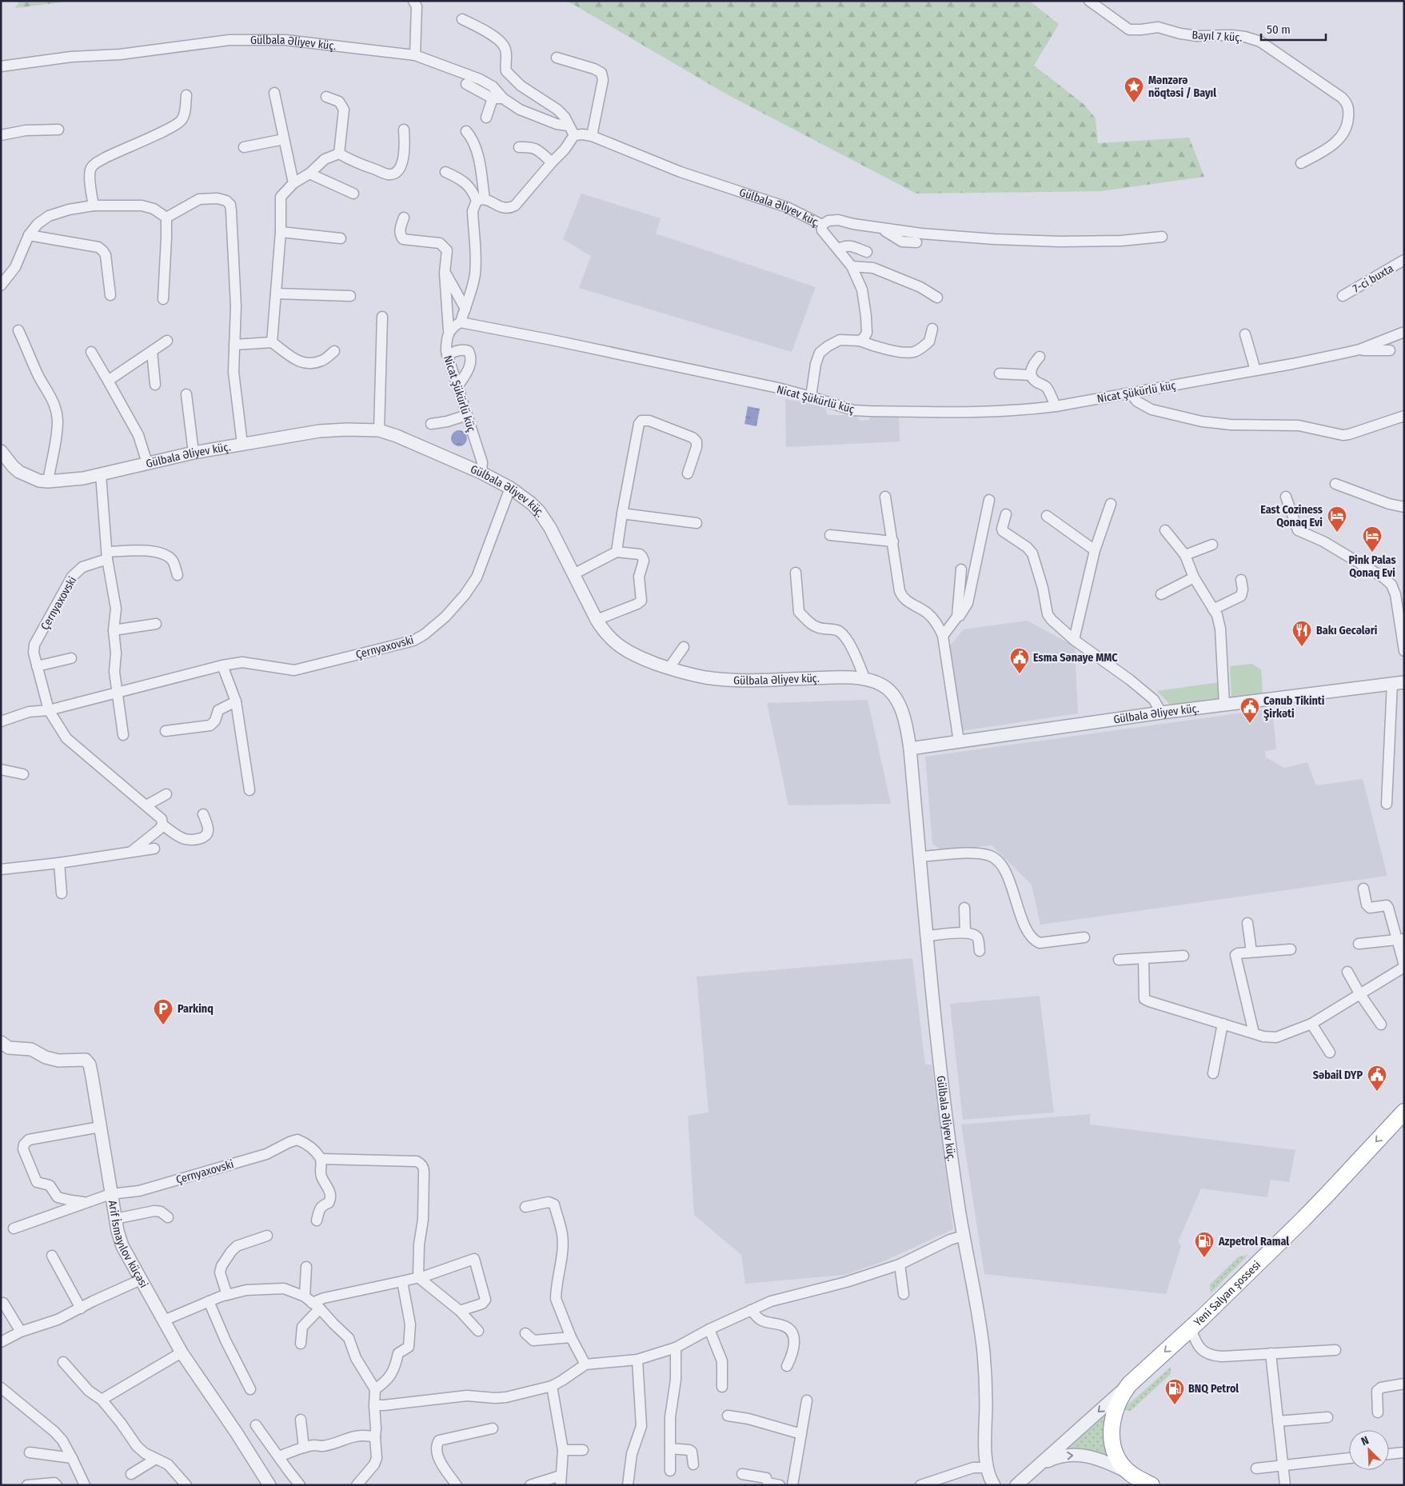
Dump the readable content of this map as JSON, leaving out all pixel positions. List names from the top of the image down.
{
  "streets": {
    "highway": ["Yeni Salyan şossesi"],
    "street": [
      "Bayıl 7 küç.",
      "Gülbala Əliyev küç.",
      "7-ci buxta",
      "Nicat Şükürlü küç",
      "Çernyaxovski",
      "Arif İsmayılov küçəsi"
    ]
  },
  "crossings": [
    ["Gülbala Əliyev küç.", "Nicat Şükürlü küç"],
    ["Gülbala Əliyev küç.", "Çernyaxovski"],
    ["Çernyaxovski", "Arif İsmayılov küçəsi"]
  ],
  "one_way": ["Yeni Salyan şossesi"],
  "places": {
    "place": ["Mənzərə nöqtəsi / Bayıl"],
    "hotel": ["East Coziness Qonaq Evi", "Pink Palas Qonaq Evi"],
    "restaurant": ["Bakı Gecələri"],
    "public building": ["Esma Sənaye MMC", "Cənub Tikinti Şirkəti", "Səbail DYP"],
    "parking": ["Parkinq"],
    "fuel station": ["Azpetrol Ramal", "BNQ Petrol"]
  },
  "scale_bar": "50 m",
  "north": "top left"
}
